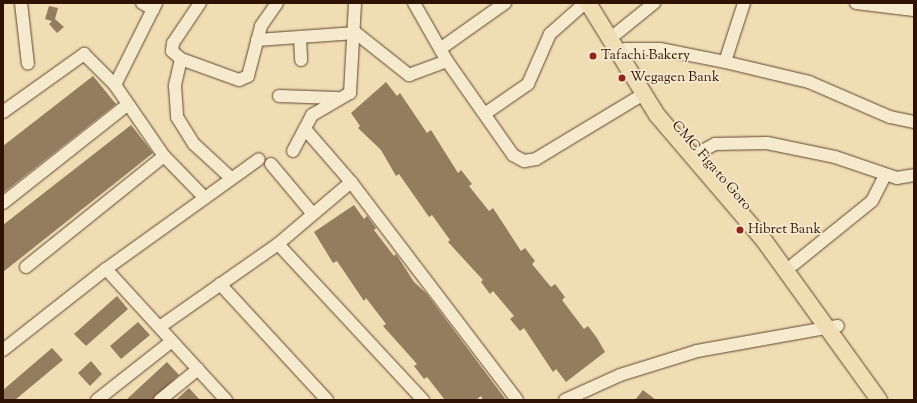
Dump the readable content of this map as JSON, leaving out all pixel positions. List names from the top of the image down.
{
  "streets": {
    "main road": ["CMC Figa to Goro"]
  },
  "places": ["Tafachi Bakery", "Wegagen Bank", "Hibret Bank"]
}
